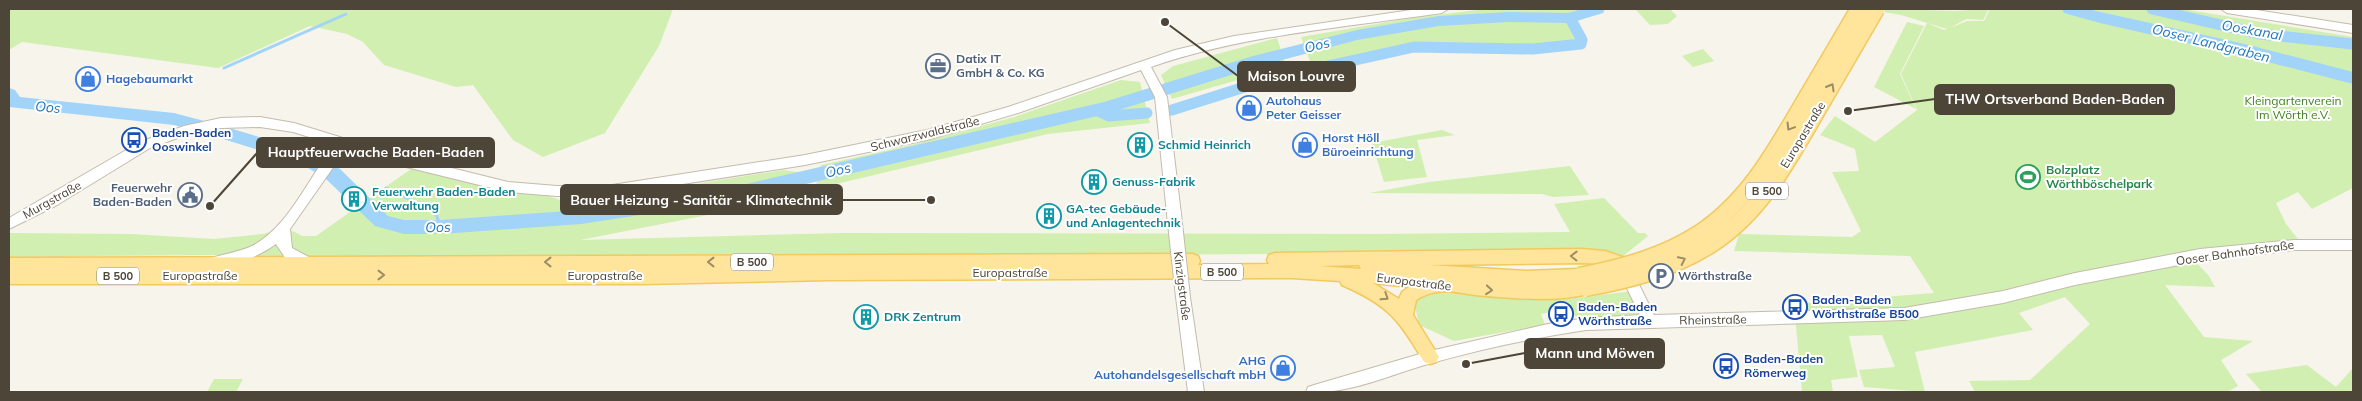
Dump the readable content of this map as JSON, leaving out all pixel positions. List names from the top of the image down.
{
  "streets": {
    "main road": ["Europastraße", "B 500"],
    "street": [
      "Schwarzwaldstraße",
      "Murgstraße",
      "Ooser Bahnhofstraße",
      "Kinzigstraße",
      "Rheinstraße"
    ]
  },
  "crossings": [
    ["Schwarzwaldstraße", "Murgstraße"],
    ["Schwarzwaldstraße", "Kinzigstraße"],
    ["Ooser Bahnhofstraße", "Rheinstraße"]
  ],
  "water": ["Ooskanal", "Ooser Landgraben", "Oos"],
  "parks": ["Kleingartenverein Im Wörth e.V."],
  "places": {
    "other": [
      "Maison Louvre",
      "THW Ortsverband Baden-Baden",
      "Bauer Heizung - Sanitär - Klimatechnik",
      "Hauptfeuerwache Baden-Baden",
      "Mann und Möwen"
    ],
    "office": ["Datix IT GmbH & Co. KG"],
    "shop": [
      "Hagebaumarkt",
      "Autohaus Peter Geisser",
      "Horst Höll Büroeinrichtung",
      "AHG Autohandelsgesellschaft mbH"
    ],
    "bus stop": [
      "Baden-Baden Ooswinkel",
      "Baden-Baden Wörthstraße B500",
      "Baden-Baden Wörthstraße",
      "Baden-Baden Römerweg"
    ],
    "building": [
      "Schmid Heinrich",
      "Genuss-Fabrik",
      "Feuerwehr Baden-Baden Verwaltung",
      "GA-tec Gebäude- und Anlagentechnik",
      "DRK Zentrum"
    ],
    "sports": ["Bolzplatz Wörthböschelpark"],
    "public building": ["Feuerwehr Baden-Baden"],
    "parking": ["Wörthstraße"]
  }
}
